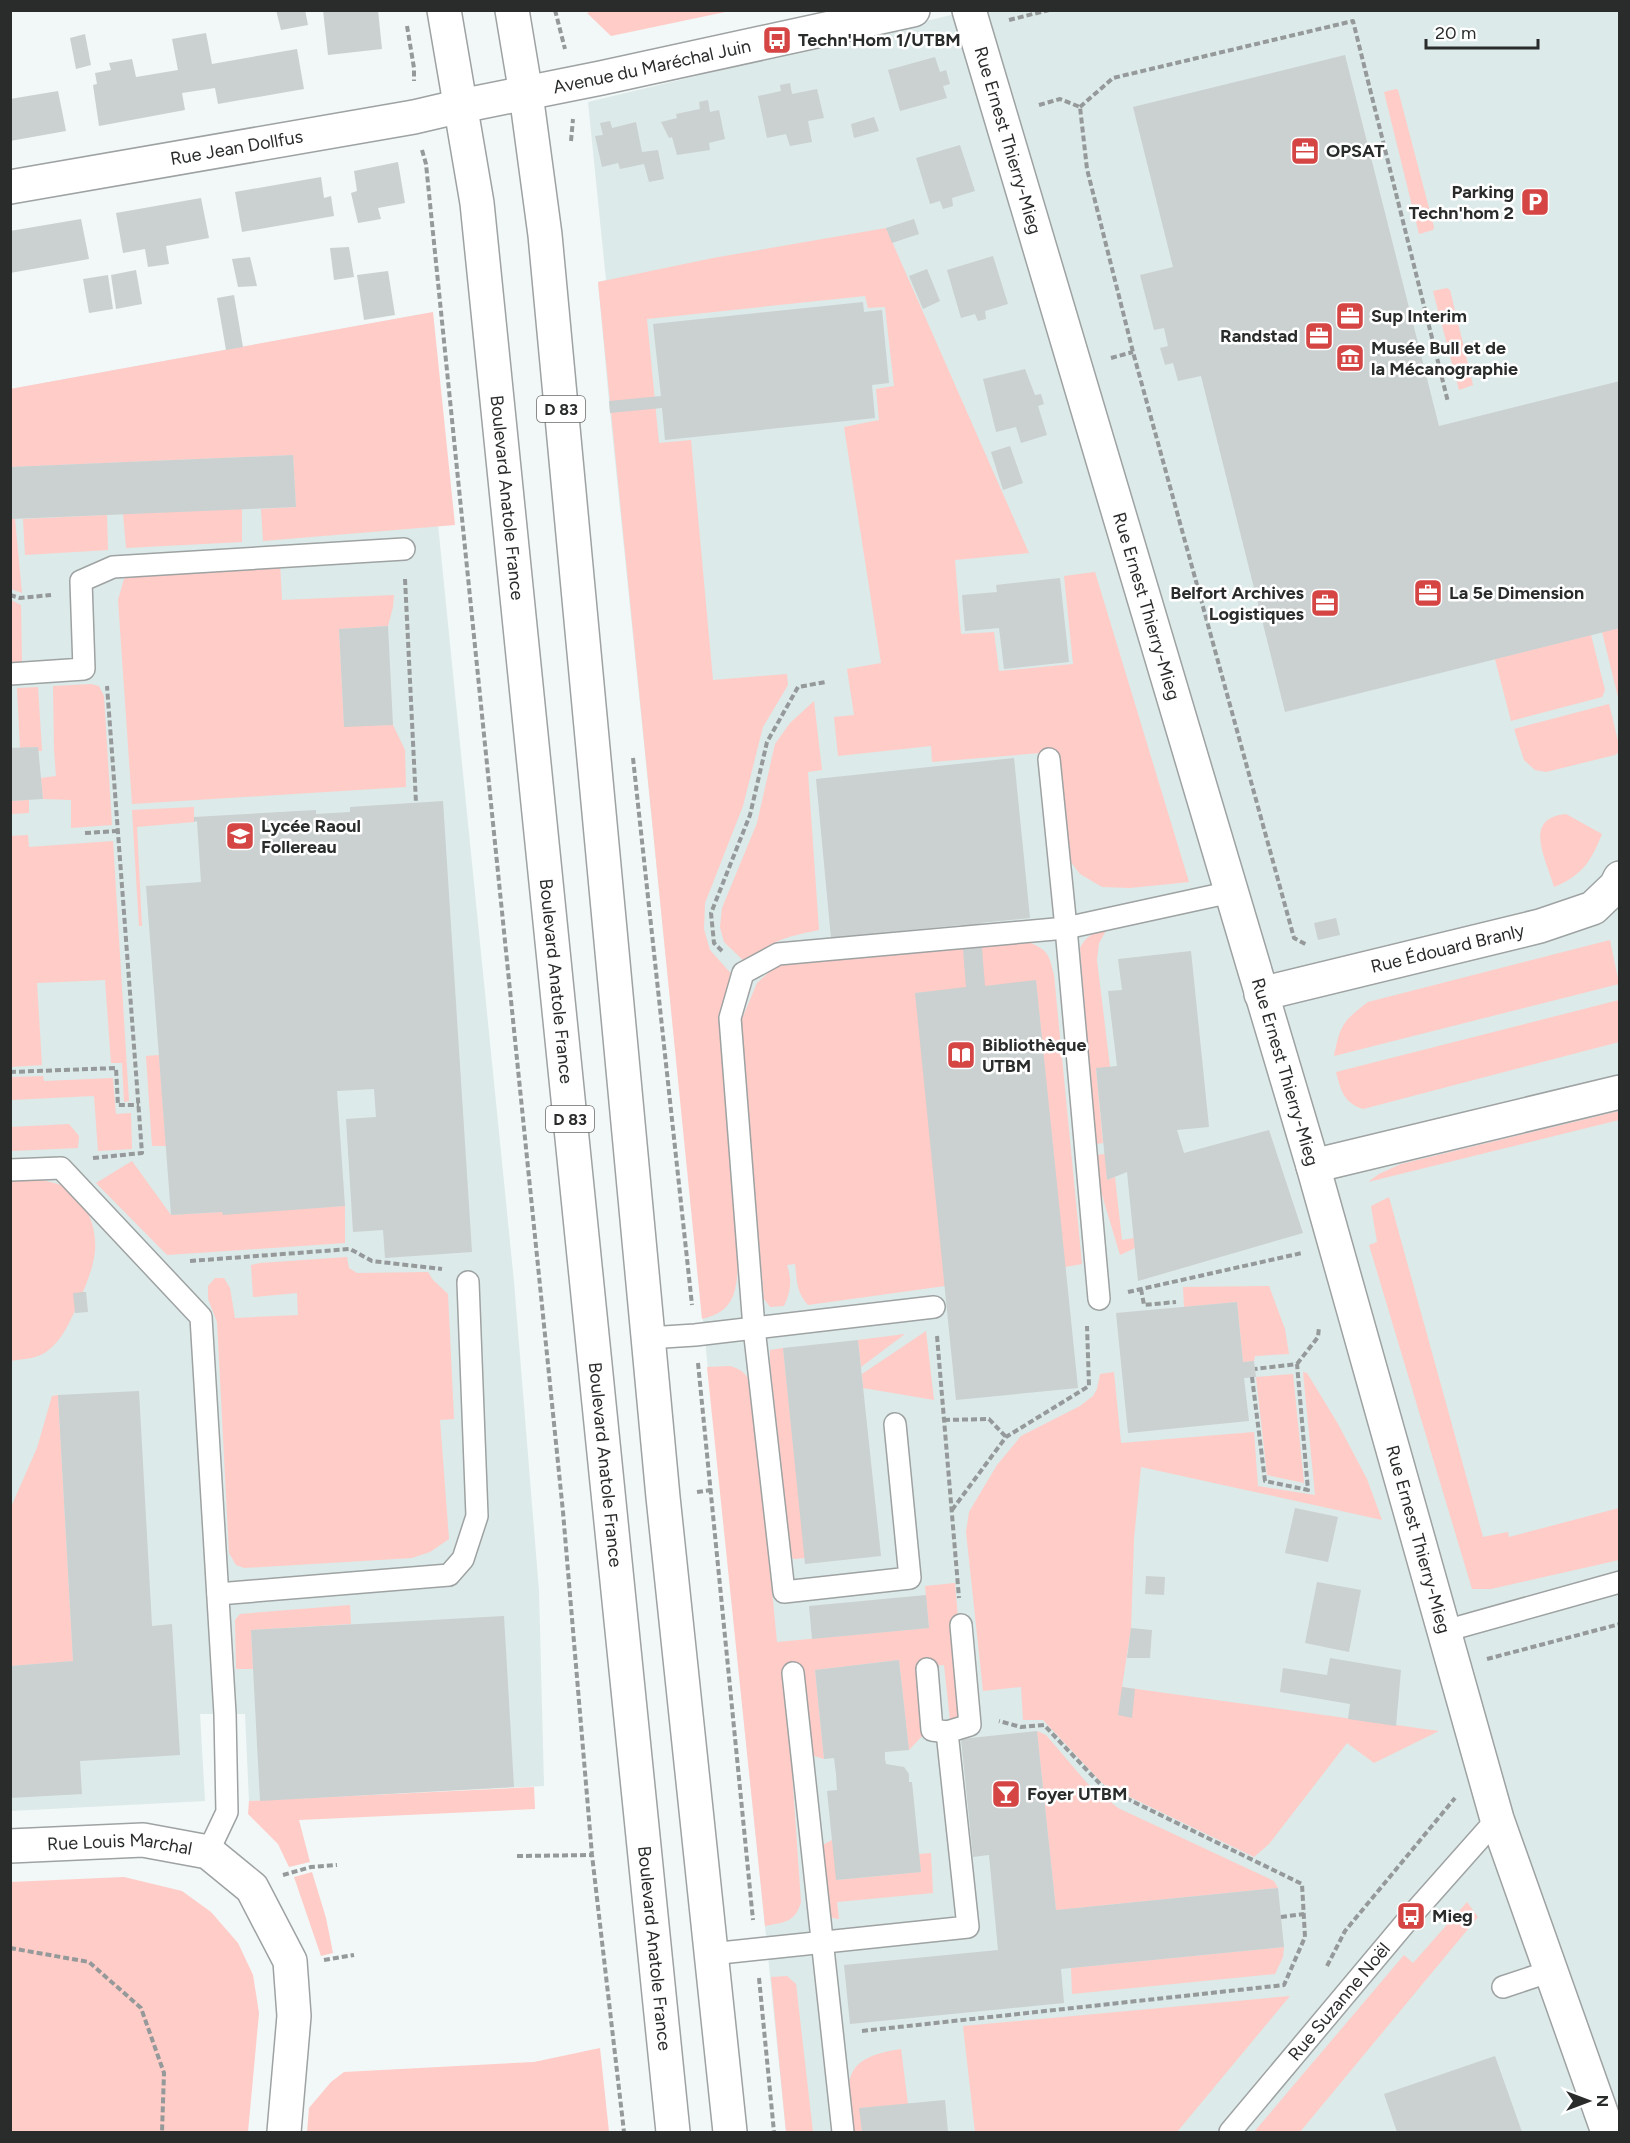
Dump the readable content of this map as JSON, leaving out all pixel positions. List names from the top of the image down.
{
  "streets": {
    "street": [
      "Avenue du Maréchal Juin",
      "Rue Ernest Thierry-Mieg",
      "Rue Jean Dollfus",
      "D 83",
      "Boulevard Anatole France",
      "Rue Édouard Branly",
      "Rue Louis Marchal"
    ],
    "lane": ["Rue Suzanne Noël"]
  },
  "crossings": [
    ["Avenue du Maréchal Juin", "Rue Jean Dollfus"],
    ["Avenue du Maréchal Juin", "D 83"],
    ["Avenue du Maréchal Juin", "Boulevard Anatole France"],
    ["Rue Ernest Thierry-Mieg", "Rue Édouard Branly"],
    ["Rue Ernest Thierry-Mieg", "Rue Suzanne Noël"],
    ["Rue Jean Dollfus", "Boulevard Anatole France"]
  ],
  "places": {
    "bus stop": ["Techn'Hom 1/UTBM", "Mieg"],
    "office": [
      "OPSAT",
      "Sup Interim",
      "Randstad",
      "La 5e Dimension",
      "Belfort Archives Logistiques"
    ],
    "parking": ["Parking Techn'hom 2"],
    "museum": ["Musée Bull et de la Mécanographie"],
    "school or university": ["Lycée Raoul Follereau"],
    "library": ["Bibliothèque UTBM"],
    "bar": ["Foyer UTBM"]
  },
  "scale_bar": "20 m",
  "north": "right"
}
